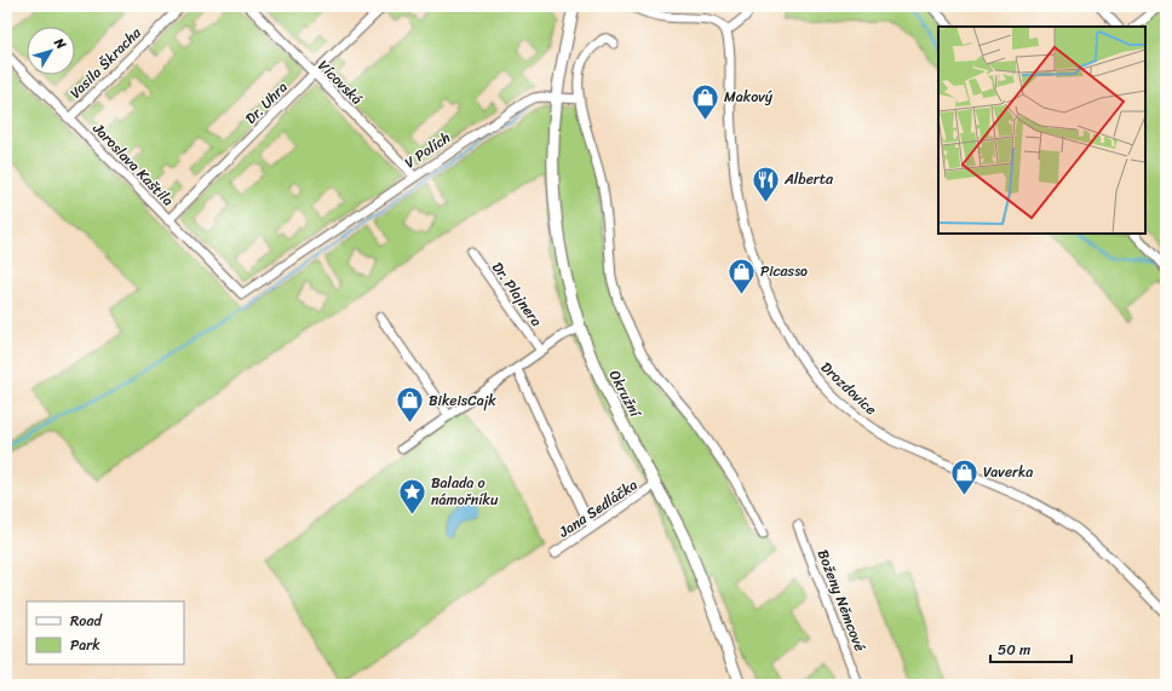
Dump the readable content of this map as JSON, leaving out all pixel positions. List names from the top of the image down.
{
  "streets": {
    "street": [
      "Vasila Škracha",
      "Vícovská",
      "Dr. Uhra",
      "V Polích",
      "Jaroslava Kaštila",
      "Dr. Plajnera",
      "Drozdovice",
      "Okružní",
      "Jana Sedláčka",
      "Boženy Němcové"
    ]
  },
  "crossings": [
    ["Vasila Škracha", "Jaroslava Kaštila"],
    ["Vícovská", "Dr. Uhra"],
    ["Vícovská", "V Polích"],
    ["Dr. Uhra", "Jaroslava Kaštila"],
    ["V Polích", "Jaroslava Kaštila"],
    ["V Polích", "Okružní"],
    ["Okružní", "Jana Sedláčka"]
  ],
  "places": {
    "shop": [
      "Makový",
      "Picasso",
      "BikeisCajk",
      "Vaverka"
    ],
    "restaurant": ["Alberta"],
    "place": ["Balada o námořníku"]
  },
  "legend": ["Road", "Park"],
  "scale_bar": "50 m",
  "north": "top right"
}
